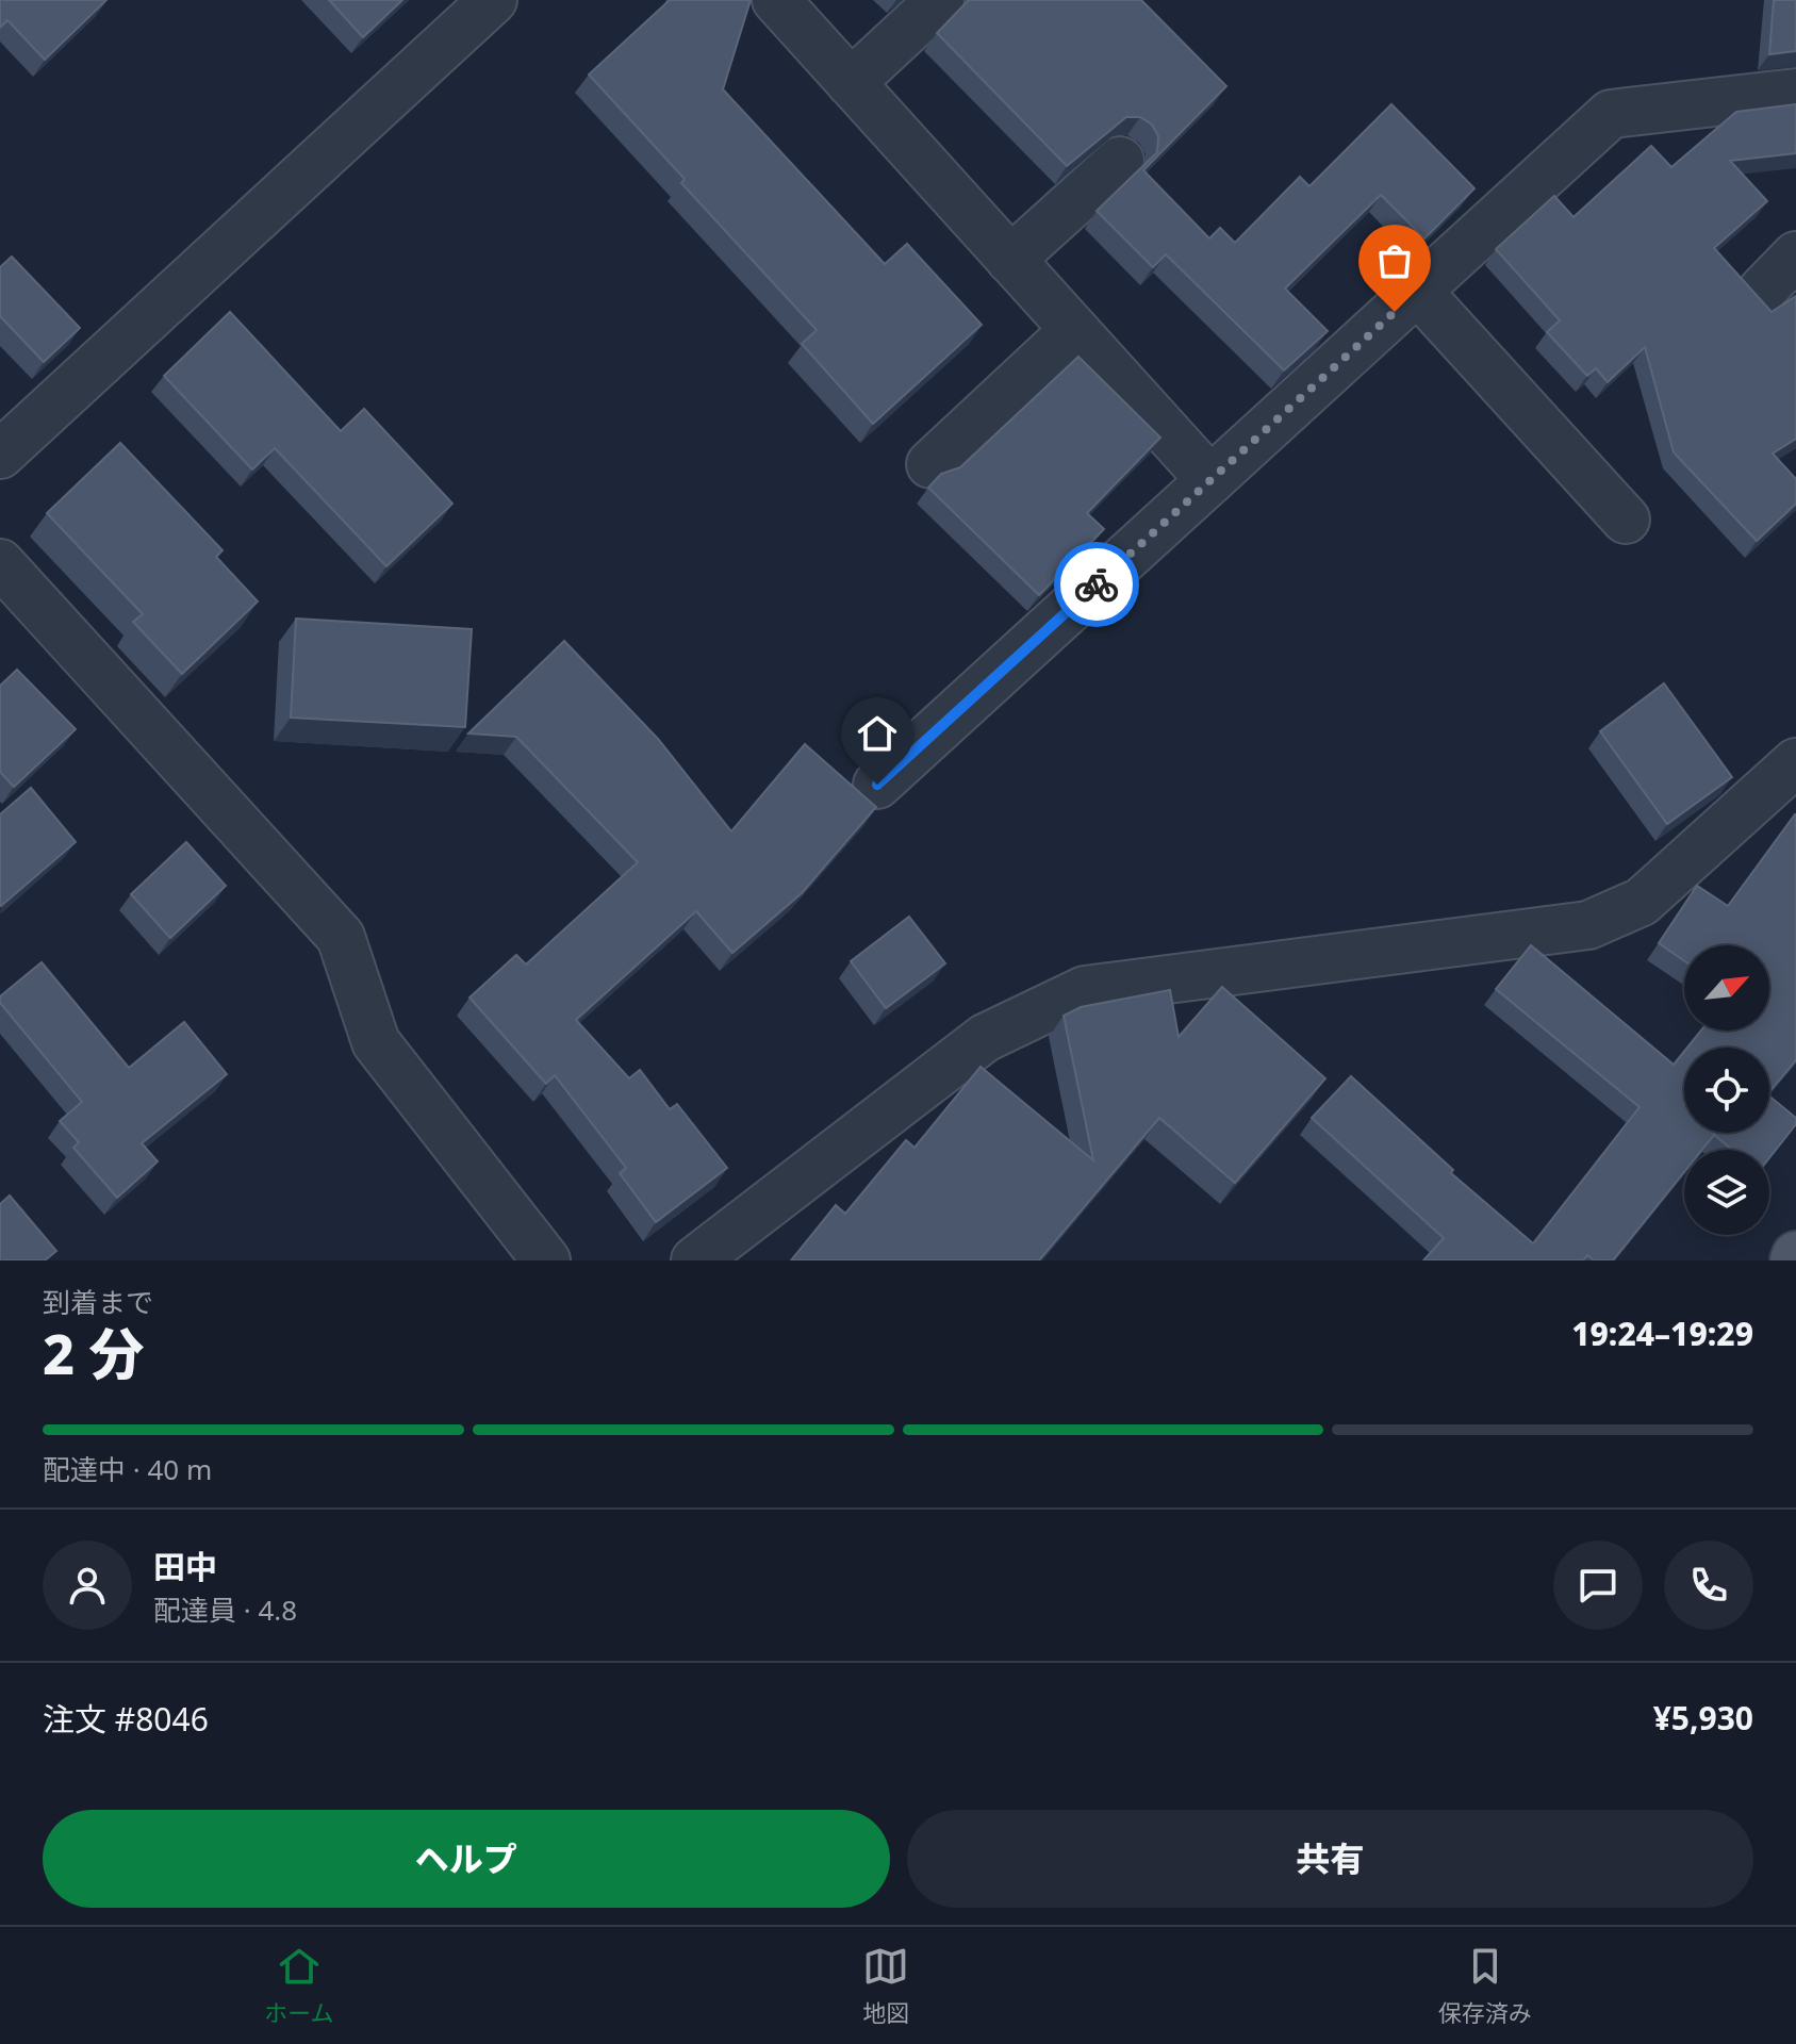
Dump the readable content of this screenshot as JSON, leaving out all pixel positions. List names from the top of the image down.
{
  "north": "top right",
  "page": {
    "heading": ["2 分", "到着まで", "19:24–19:29"],
    "panel": [
      "田中",
      "配達員 · 4.8",
      "注文 #8046",
      "¥5,930"
    ],
    "bar": "配達中 · 40 m",
    "buttons": ["ヘルプ", "共有"],
    "tabs": ["ホーム", "地図", "保存済み"]
  }
}
